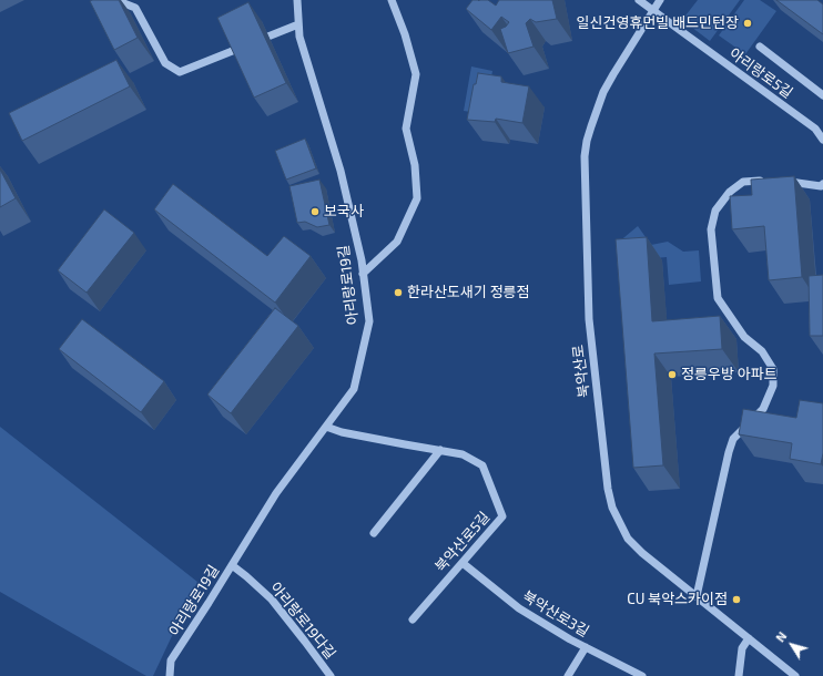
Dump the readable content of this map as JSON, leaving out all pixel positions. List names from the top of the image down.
{
  "streets": {
    "street": [
      "아리랑로5길",
      "아리랑로19길",
      "북악산로",
      "북악산로5길",
      "북악산로3길",
      "아리랑로19다길"
    ]
  },
  "crossings": [
    ["아리랑로19길", "북악산로5길"],
    ["아리랑로19길", "아리랑로19다길"],
    ["북악산로5길", "북악산로3길"]
  ],
  "places": [
    "일신건영휴먼빌 배드민턴장",
    "보국사",
    "한라산도새기 정릉점",
    "정릉우방 아파트",
    "CU 북악스카이점"
  ],
  "north": "top left"
}
